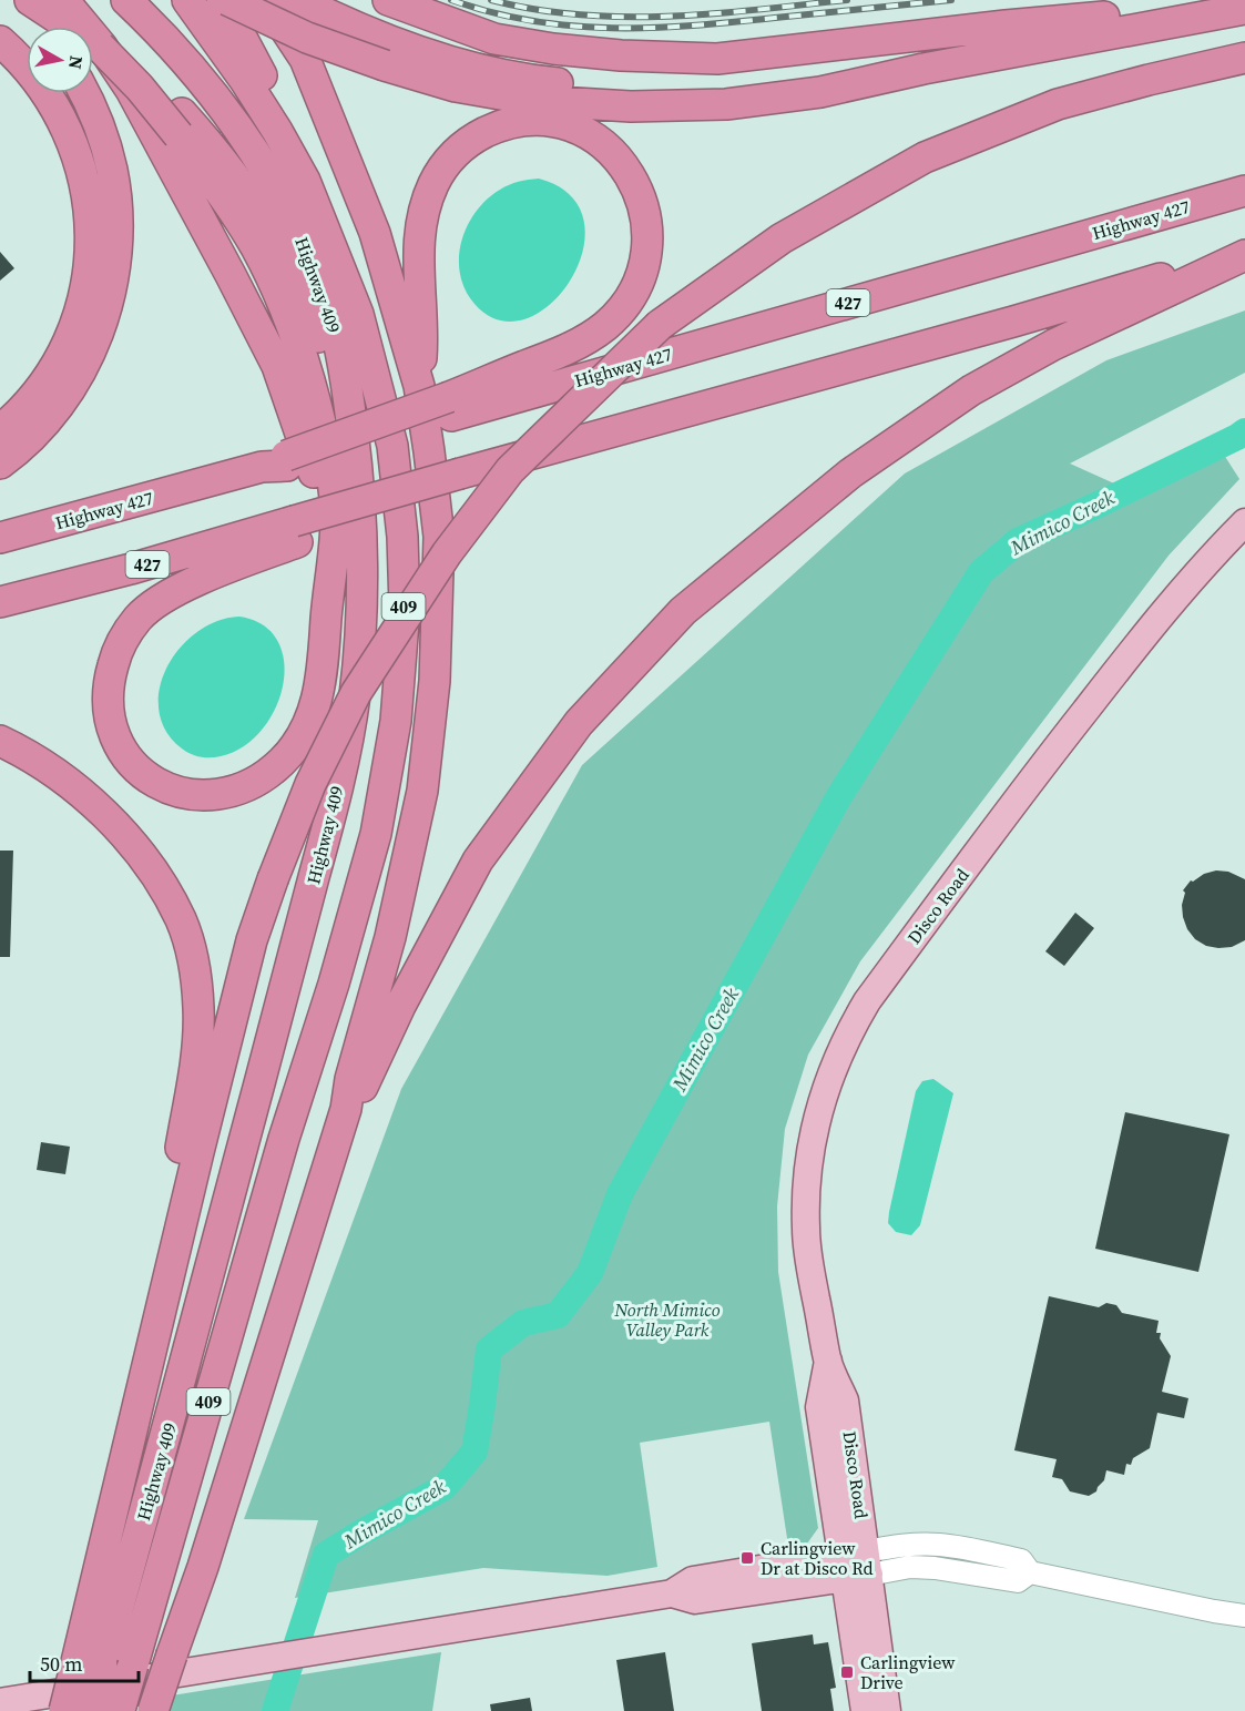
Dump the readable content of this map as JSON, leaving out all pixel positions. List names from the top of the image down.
{
  "streets": {
    "highway": [
      "Highway 427",
      "Highway 409",
      "427",
      "409"
    ],
    "main road": ["Disco Road"]
  },
  "water": ["Mimico Creek"],
  "parks": ["North Mimico Valley Park"],
  "places": {
    "transit": ["Carlingview Dr at Disco Rd", "Carlingview Drive"]
  },
  "scale_bar": "50 m",
  "north": "right"
}
